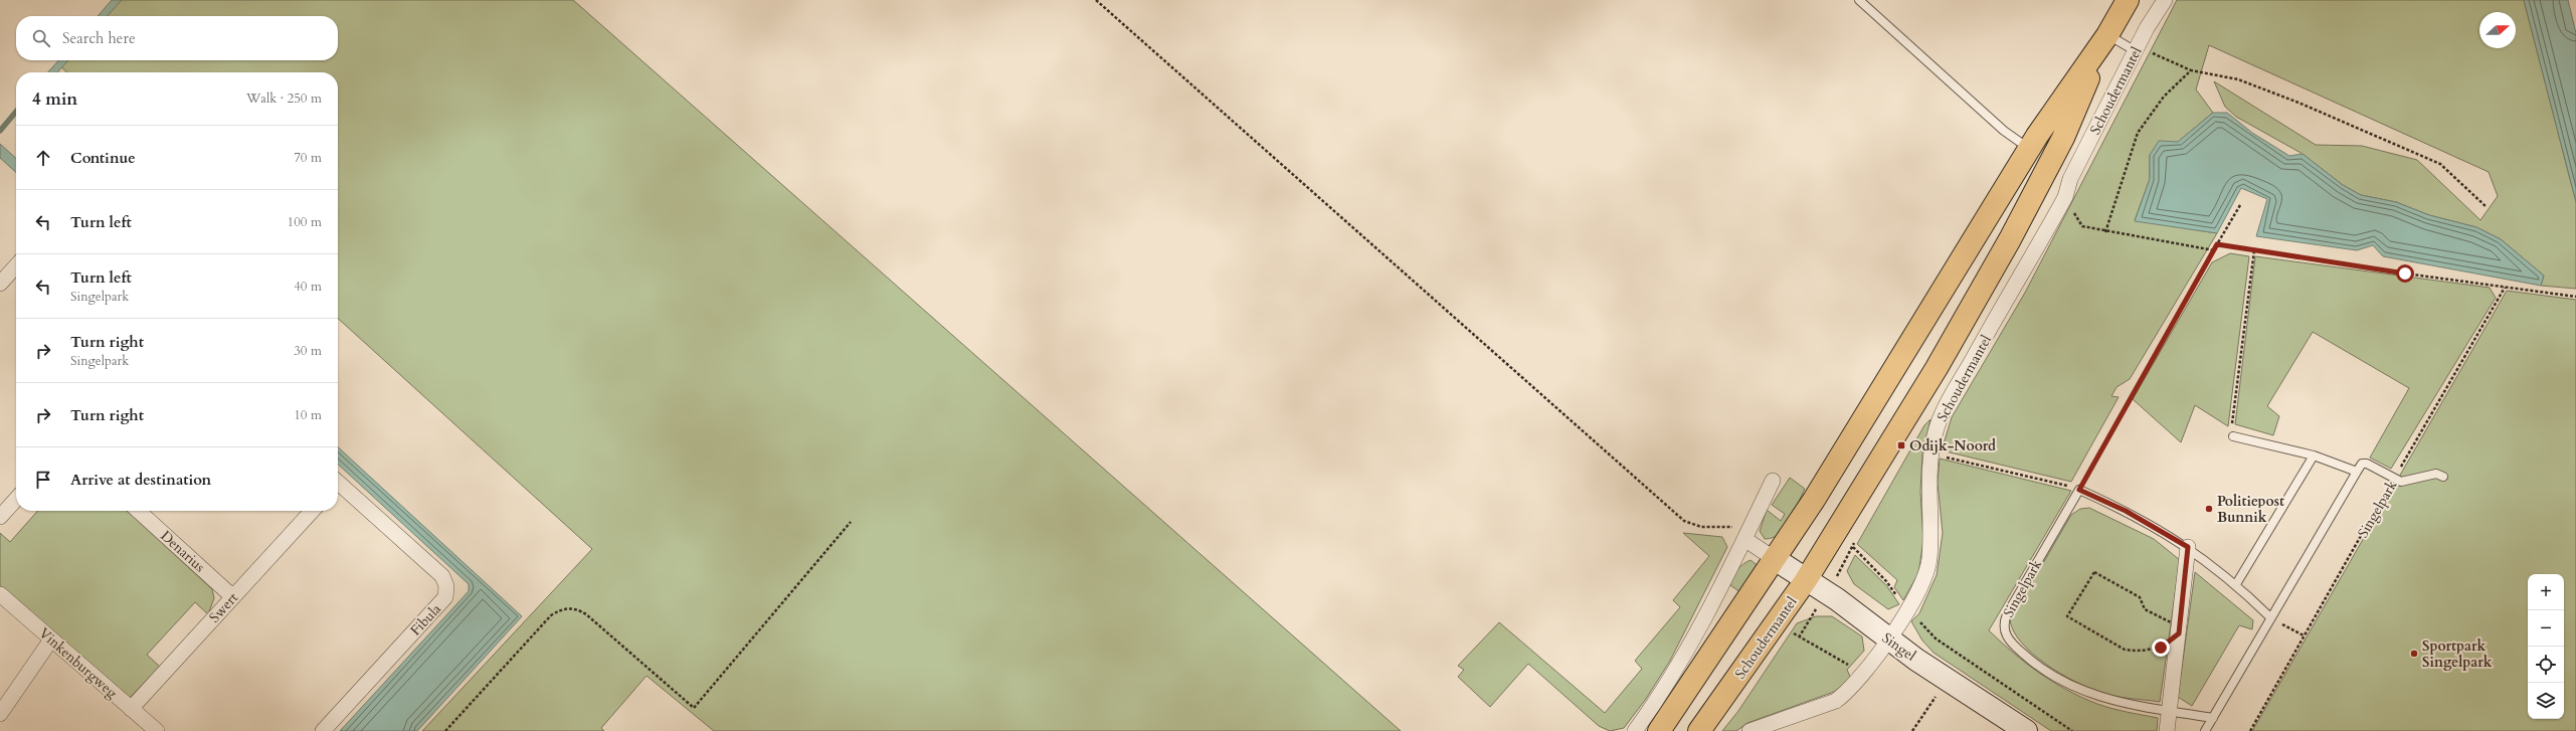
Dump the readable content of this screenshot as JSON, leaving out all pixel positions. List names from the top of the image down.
{
  "streets": {
    "main road": ["Schoudermantel"],
    "street": [
      "Denarius",
      "Swert",
      "Fibula",
      "Singel",
      "Vinkenburgweg"
    ],
    "lane": ["Singelpark"]
  },
  "crossings": [
    ["Schoudermantel", "Singel"],
    ["Denarius", "Swert"],
    ["Swert", "Vinkenburgweg"]
  ],
  "places": {
    "transit": ["Odijk-Noord"],
    "other": ["Politiepost Bunnik", "Sportpark Singelpark"]
  },
  "north": "right",
  "page": {
    "search": "Search here",
    "heading": ["4 min", "Walk · 250 m"],
    "list": [
      ["Continue", "70 m"],
      ["Turn left", "100 m"],
      ["Turn left", "Singelpark", "40 m"],
      ["Turn right", "Singelpark", "30 m"],
      ["Turn right", "10 m"],
      "Arrive at destination"
    ],
    "map_buttons": ["+", "−"]
  }
}
